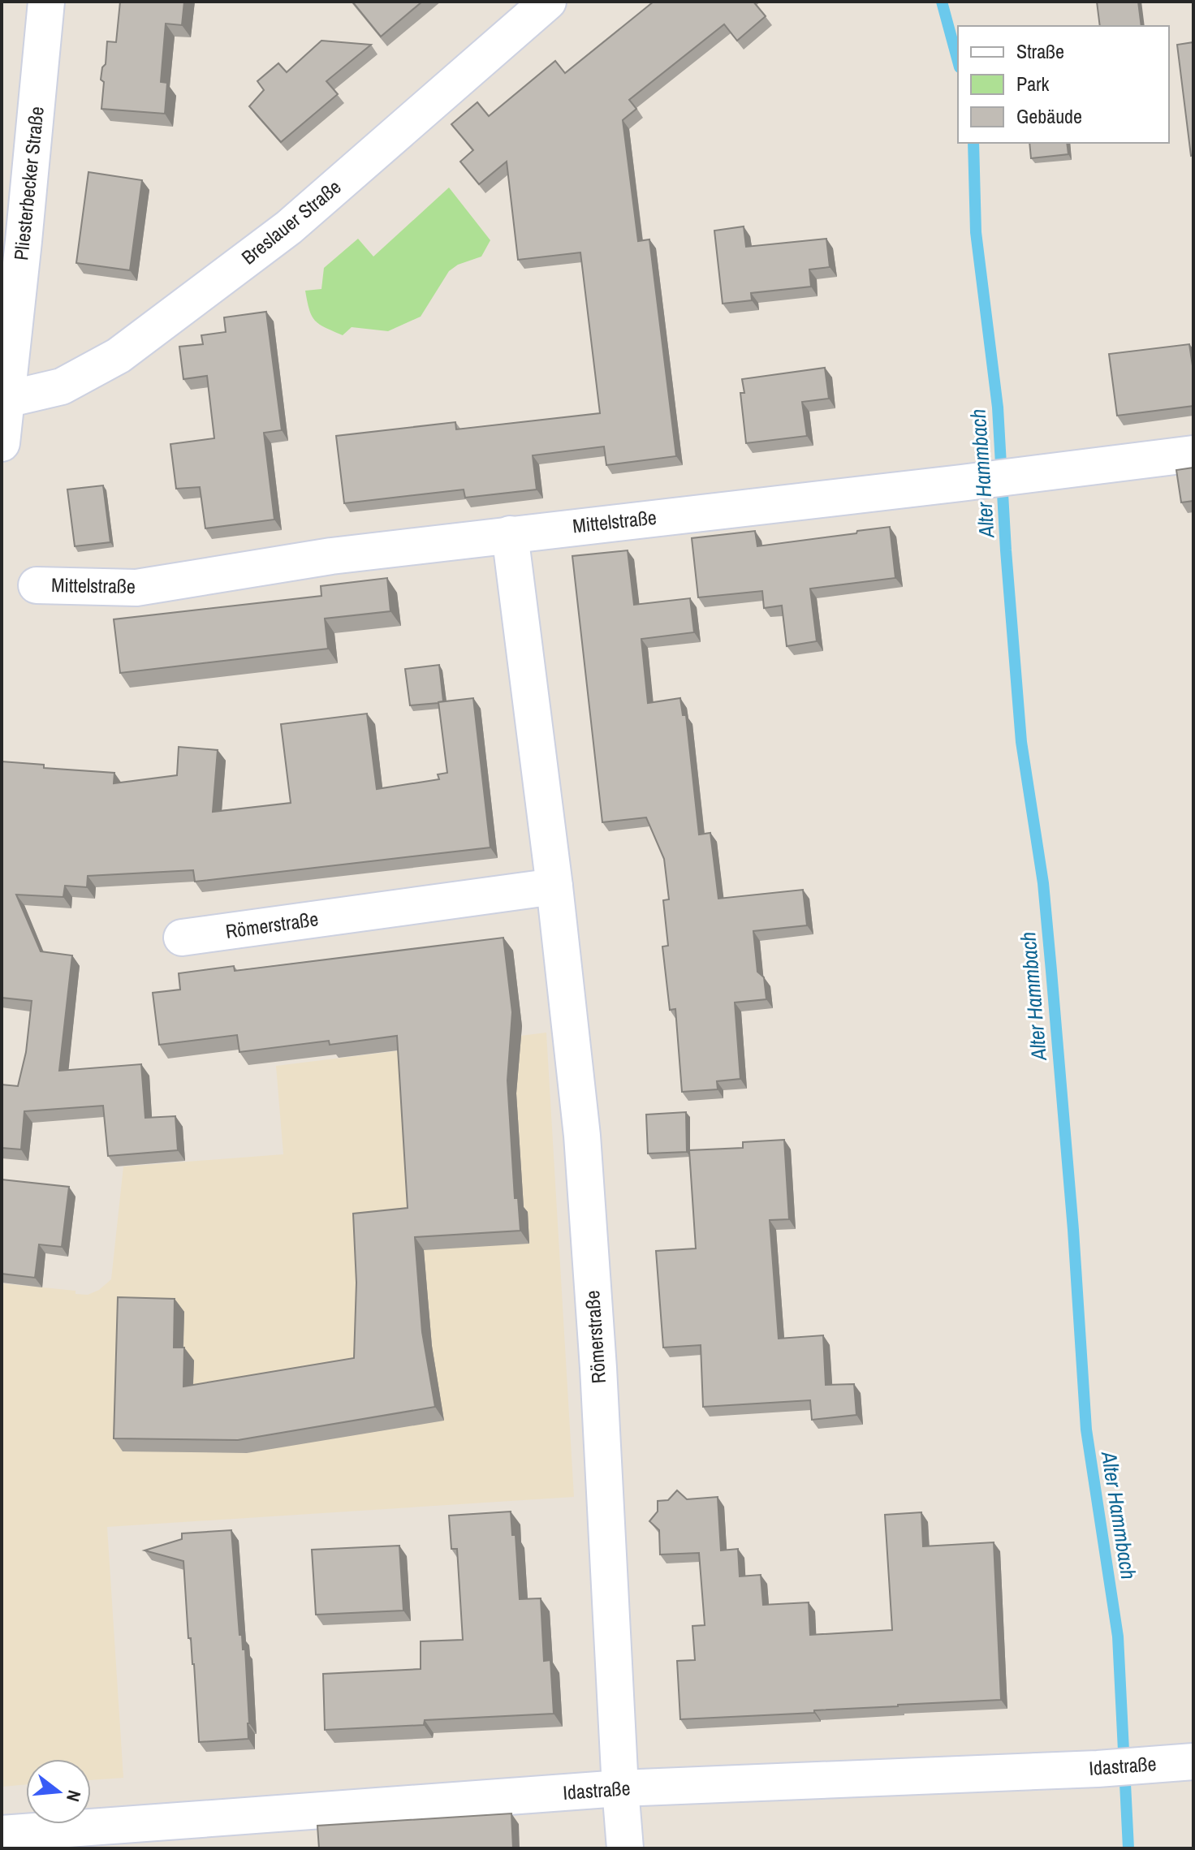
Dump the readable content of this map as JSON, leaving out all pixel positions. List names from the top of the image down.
{
  "streets": {
    "street": [
      "Pliesterbecker Straße",
      "Breslauer Straße",
      "Mittelstraße",
      "Römerstraße",
      "Idastraße"
    ]
  },
  "crossings": [
    ["Pliesterbecker Straße", "Breslauer Straße"],
    ["Mittelstraße", "Römerstraße"],
    ["Römerstraße", "Idastraße"]
  ],
  "water": ["Alter Hammbach"],
  "legend": ["Straße", "Park", "Gebäude"],
  "north": "right"
}
